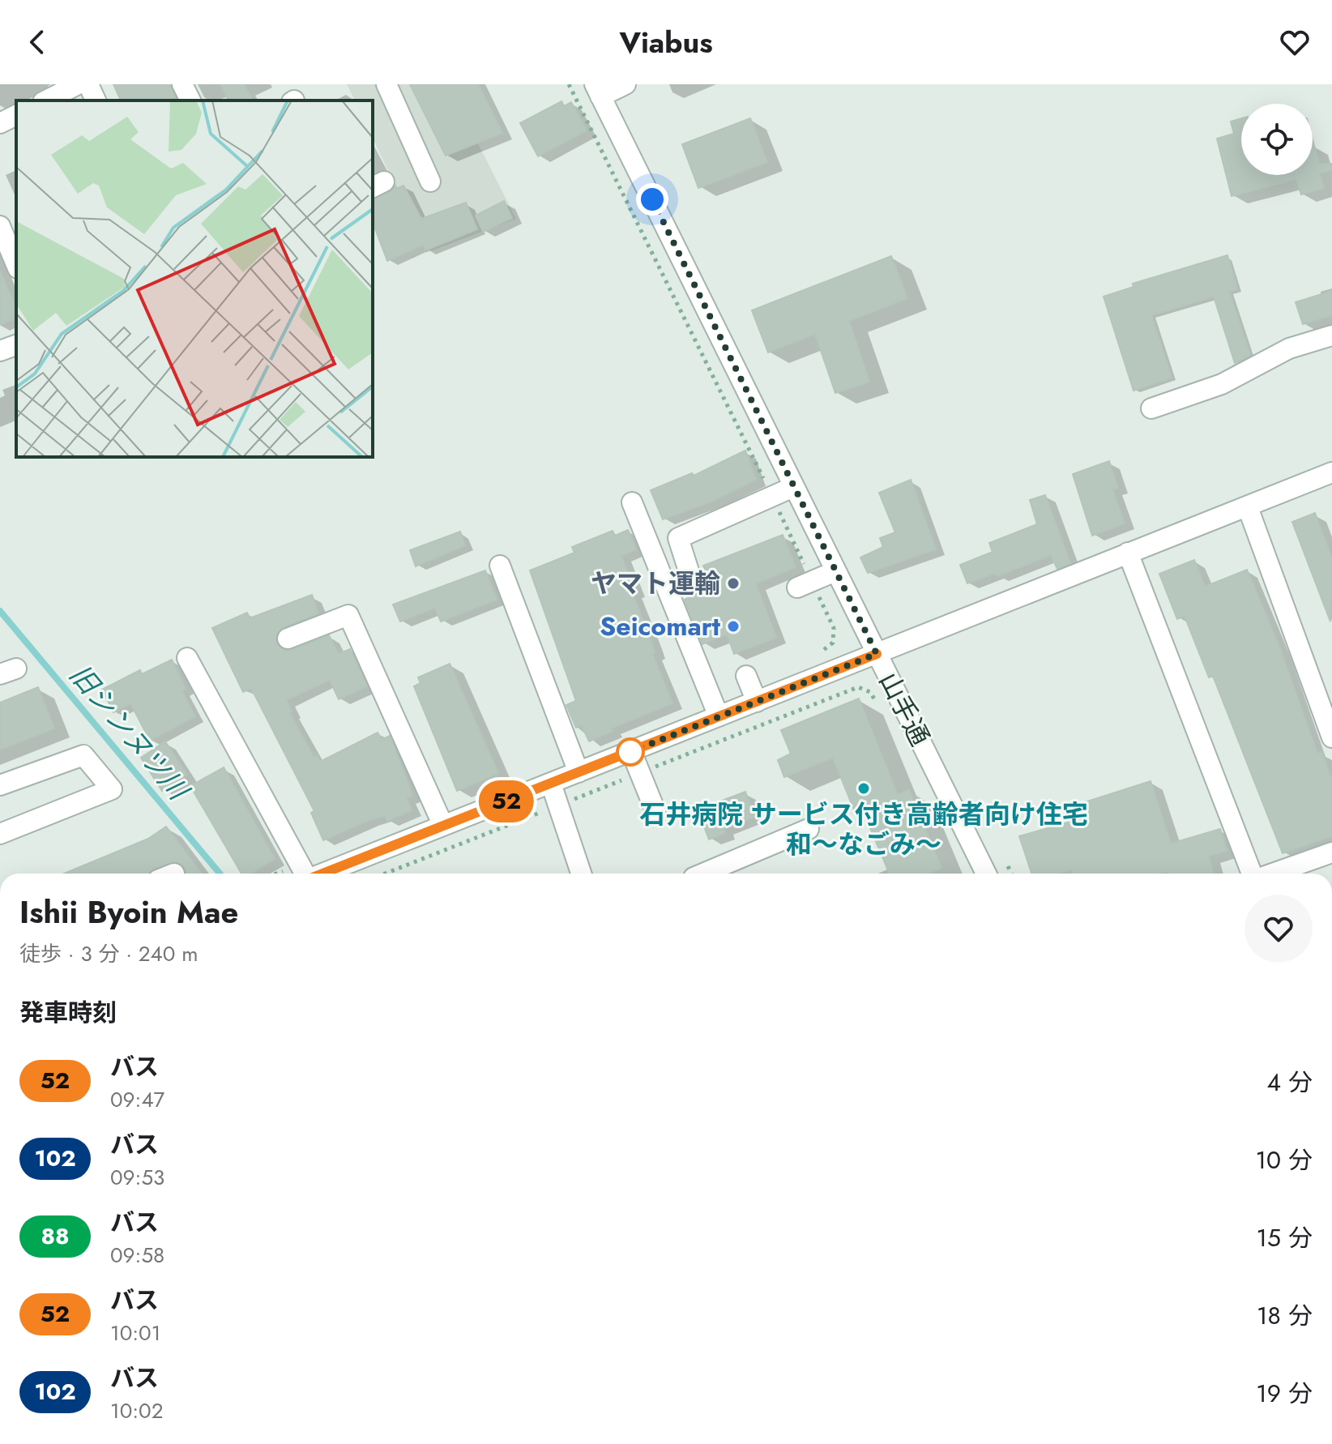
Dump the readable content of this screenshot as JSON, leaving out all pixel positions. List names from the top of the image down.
{
  "streets": {
    "street": ["山手通"]
  },
  "water": ["旧シンヌツ川"],
  "places": ["ヤマト運輸", "Seicomart", "石井病院 サービス付き高齢者向け住宅 和～なごみ～"],
  "lines": ["bus line 52"],
  "page": {
    "header": "Viabus",
    "on_map": "52",
    "heading": [
      ["Ishii Byoin Mae", "徒歩 · 3 分 · 240 m"],
      "発車時刻"
    ],
    "list": [
      {
        "mark": "52",
        "name": "バス",
        "note": "09:47",
        "value": "4 分"
      },
      {
        "mark": "102",
        "name": "バス",
        "note": "09:53",
        "value": "10 分"
      },
      {
        "mark": "88",
        "name": "バス",
        "note": "09:58",
        "value": "15 分"
      },
      {
        "mark": "52",
        "name": "バス",
        "note": "10:01",
        "value": "18 分"
      },
      {
        "mark": "102",
        "name": "バス",
        "note": "10:02",
        "value": "19 分"
      }
    ]
  }
}
